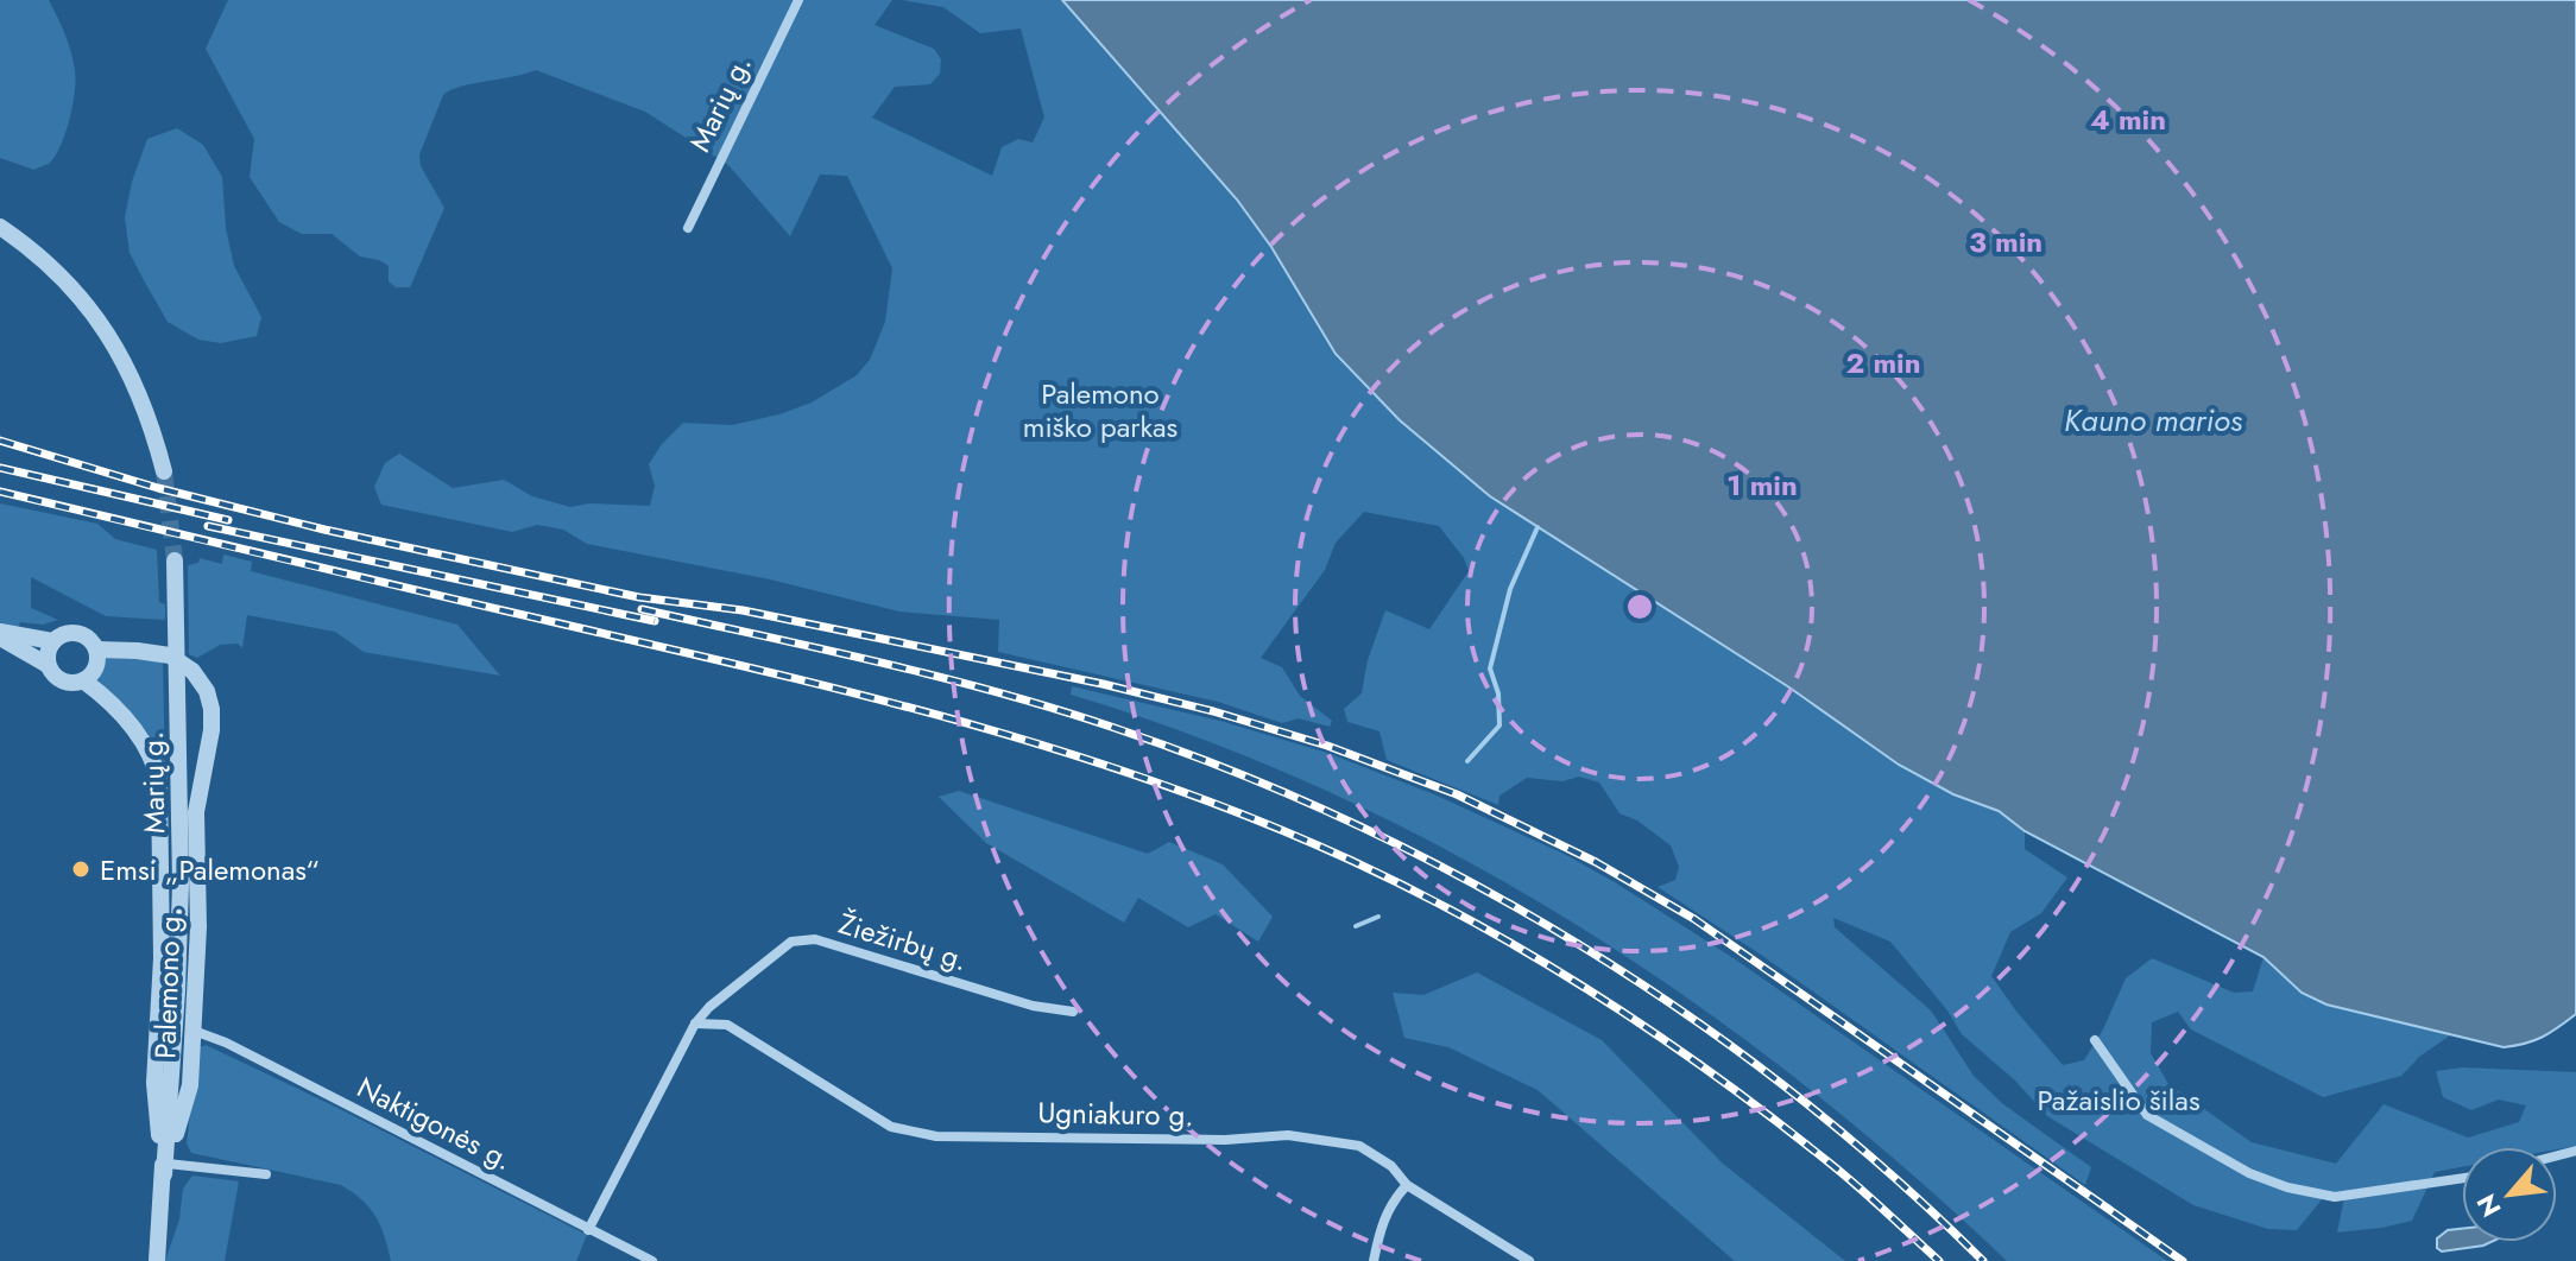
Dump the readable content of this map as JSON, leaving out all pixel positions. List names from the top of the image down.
{
  "streets": {
    "street": [
      "Marių g.",
      "Žiežirbų g.",
      "Palemono g.",
      "Ugniakuro g.",
      "Naktigonės g."
    ]
  },
  "crossings": [
    ["Marių g.", "Palemono g."],
    ["Žiežirbų g.", "Ugniakuro g."],
    ["Žiežirbų g.", "Naktigonės g."],
    ["Palemono g.", "Naktigonės g."]
  ],
  "water": ["Kauno marios"],
  "parks": ["Palemono miško parkas", "Pažaislio šilas"],
  "places": ["Emsi „Palemonas“"],
  "north": "bottom left",
  "rings": [
    "4 min",
    "3 min",
    "2 min",
    "1 min"
  ]
}
